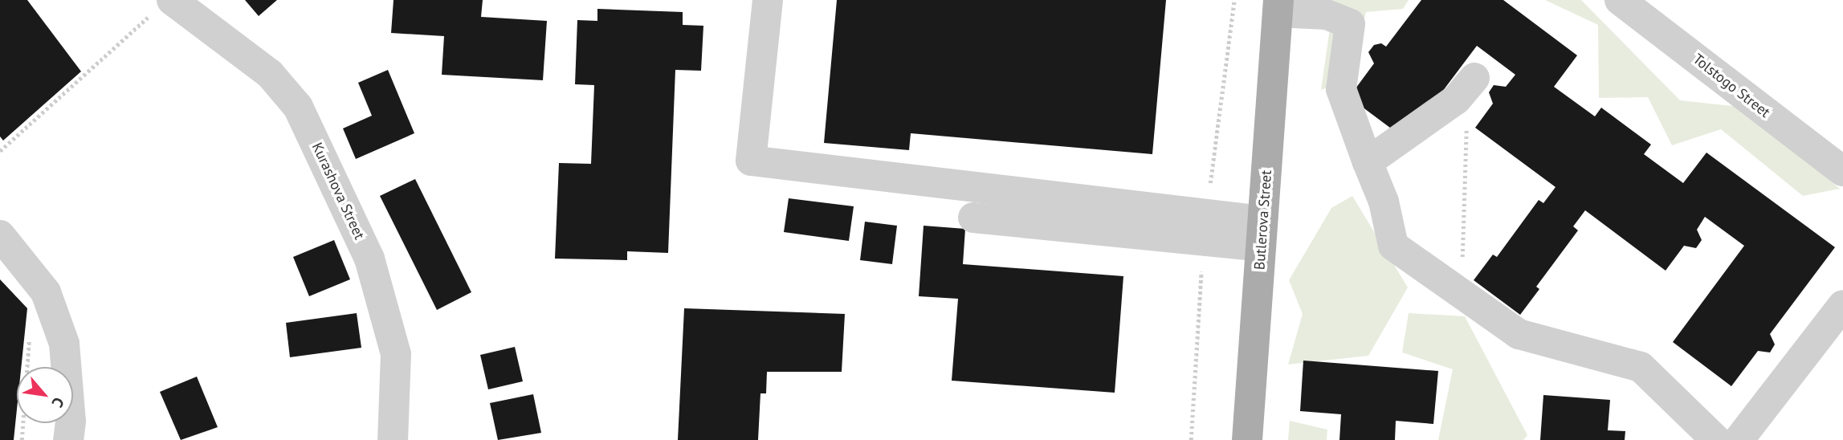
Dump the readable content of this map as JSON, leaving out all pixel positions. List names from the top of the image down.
{
  "streets": {
    "main road": ["Butlerova Street"],
    "street": ["Tolstogo Street", "Kurashova Street"]
  },
  "north": "bottom right"
}
